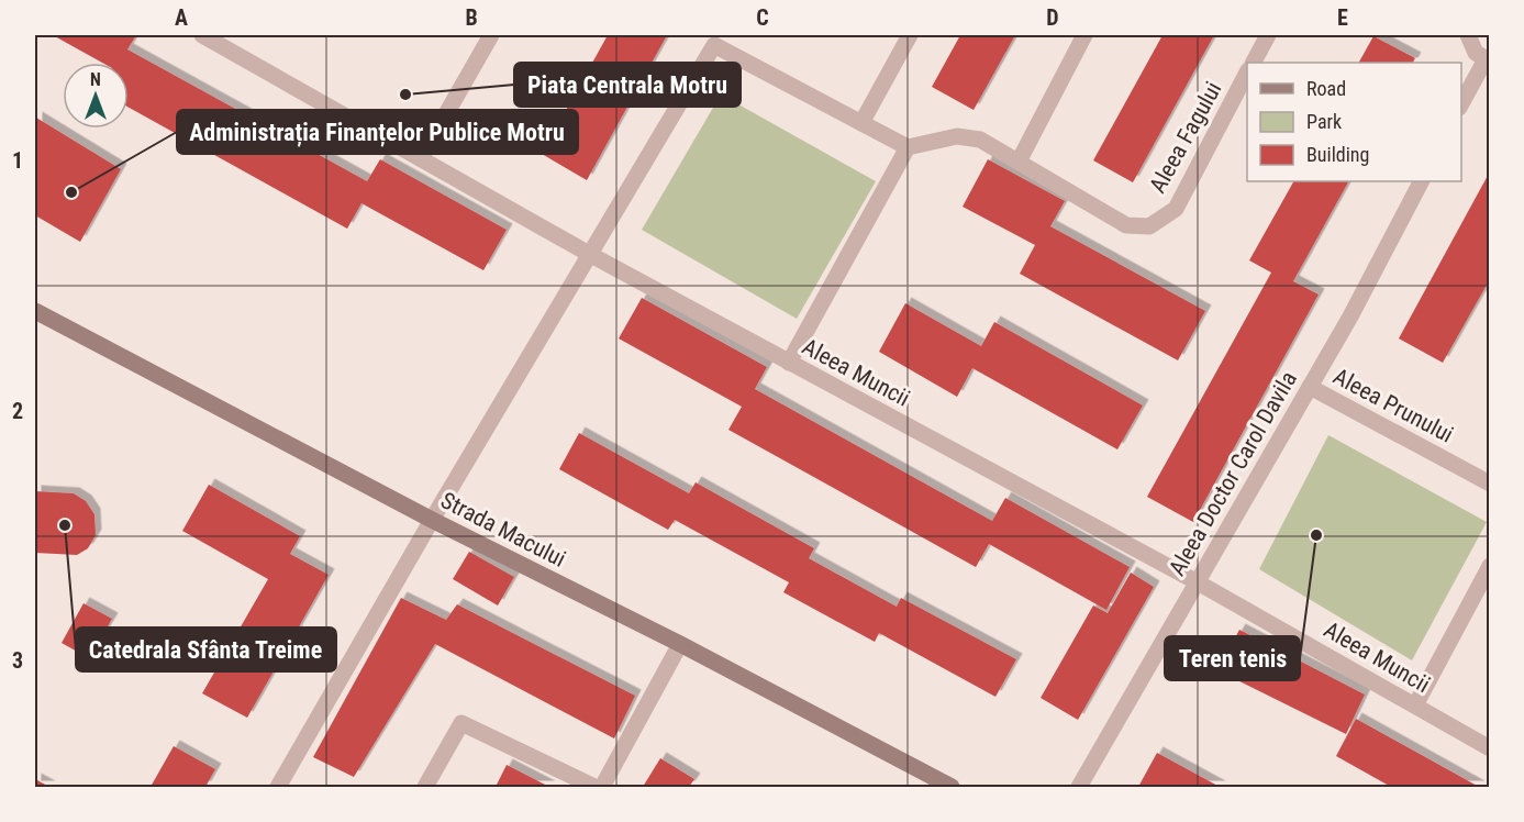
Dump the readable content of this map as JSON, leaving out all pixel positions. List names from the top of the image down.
{
  "streets": {
    "street": [
      "Aleea Fagului",
      "Aleea Muncii",
      "Aleea Prunului",
      "Aleea Doctor Carol Davila",
      "Strada Macului"
    ]
  },
  "crossings": [
    ["Aleea Muncii", "Aleea Doctor Carol Davila"],
    ["Aleea Prunului", "Aleea Doctor Carol Davila"]
  ],
  "places": [
    "Piata Centrala Motru",
    "Administrația Finanțelor Publice Motru",
    "Catedrala Sfânta Treime",
    "Teren tenis"
  ],
  "legend": ["Road", "Park", "Building"],
  "north": "top",
  "grid": {
    "columns": [
      "A",
      "B",
      "C",
      "D",
      "E"
    ],
    "rows": ["1", "2", "3"]
  }
}
